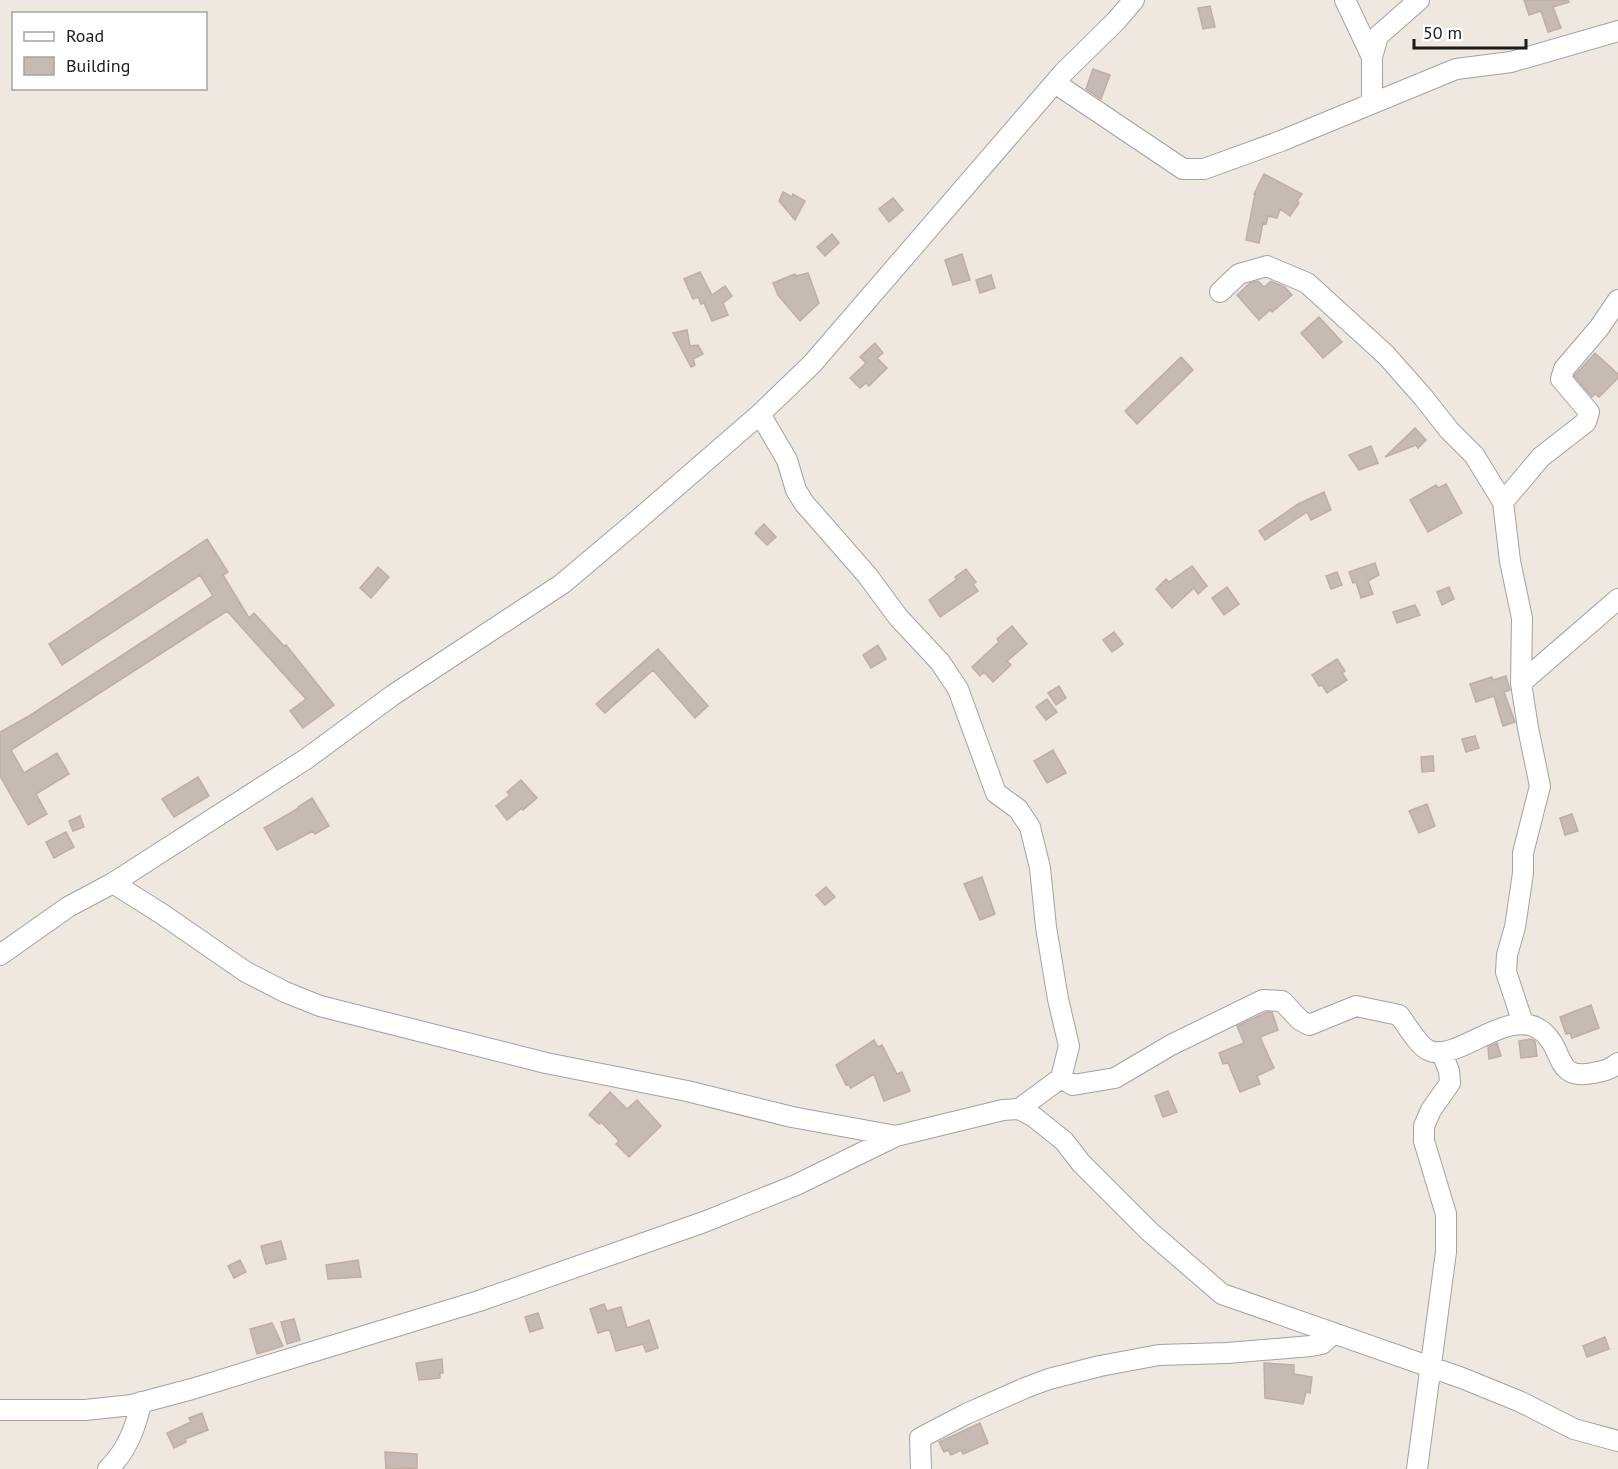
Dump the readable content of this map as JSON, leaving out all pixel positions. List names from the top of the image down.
{
  "legend": ["Road", "Building"],
  "scale_bar": "50 m"
}
